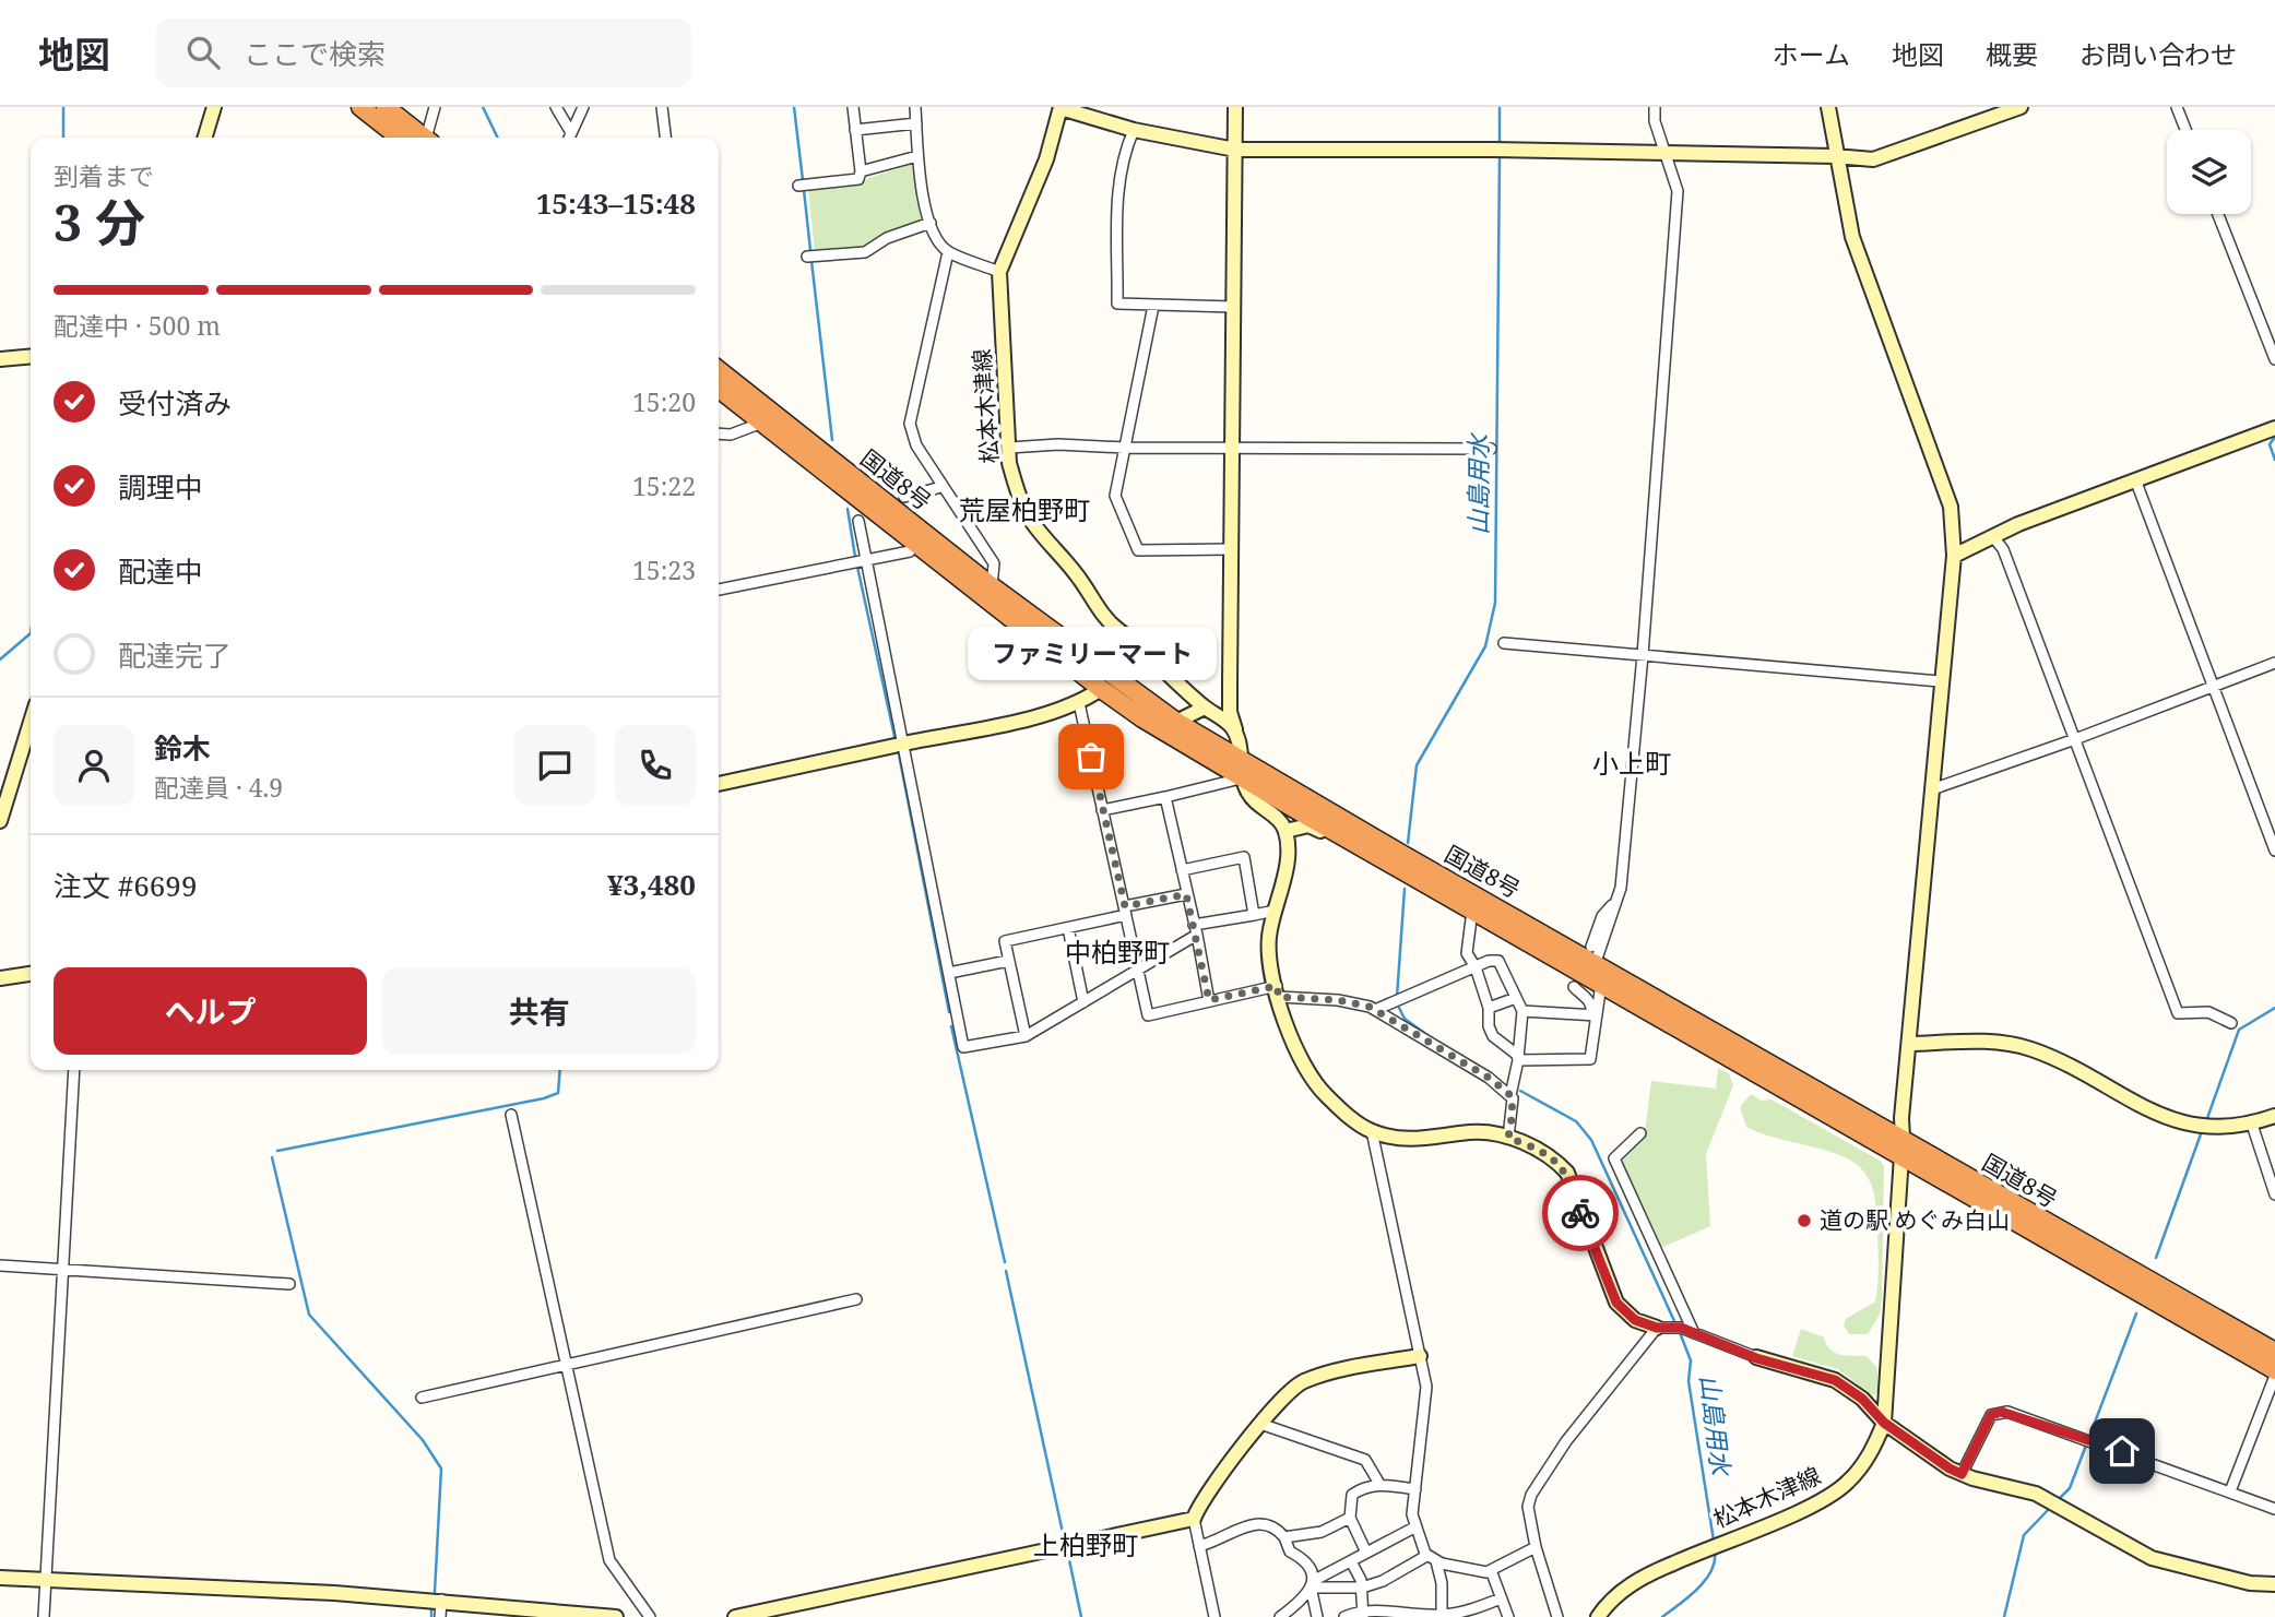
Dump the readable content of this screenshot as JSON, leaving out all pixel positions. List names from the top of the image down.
{
  "streets": {
    "highway": ["国道8号"],
    "street": ["松本木津線"]
  },
  "crossings": [
    ["松本木津線", "国道8号"]
  ],
  "districts": [
    "荒屋柏野町",
    "小上町",
    "中柏野町",
    "上柏野町"
  ],
  "water": ["山島用水"],
  "places": ["ファミリーマート", "道の駅 めぐみ白山"],
  "page": {
    "header": "地図",
    "search": "ここで検索",
    "nav": [
      "ホーム",
      "地図",
      "概要",
      "お問い合わせ"
    ],
    "heading": ["3 分", "到着まで", "15:43–15:48"],
    "panel": [
      "鈴木",
      "配達員 · 4.9",
      "注文 #6699",
      "¥3,480"
    ],
    "bar": "配達中 · 500 m",
    "list": [
      ["受付済み", "15:20"],
      ["調理中", "15:22"],
      ["配達中", "15:23"],
      "配達完了"
    ],
    "bubble": "ファミリーマート",
    "buttons": ["ヘルプ", "共有"]
  }
}
